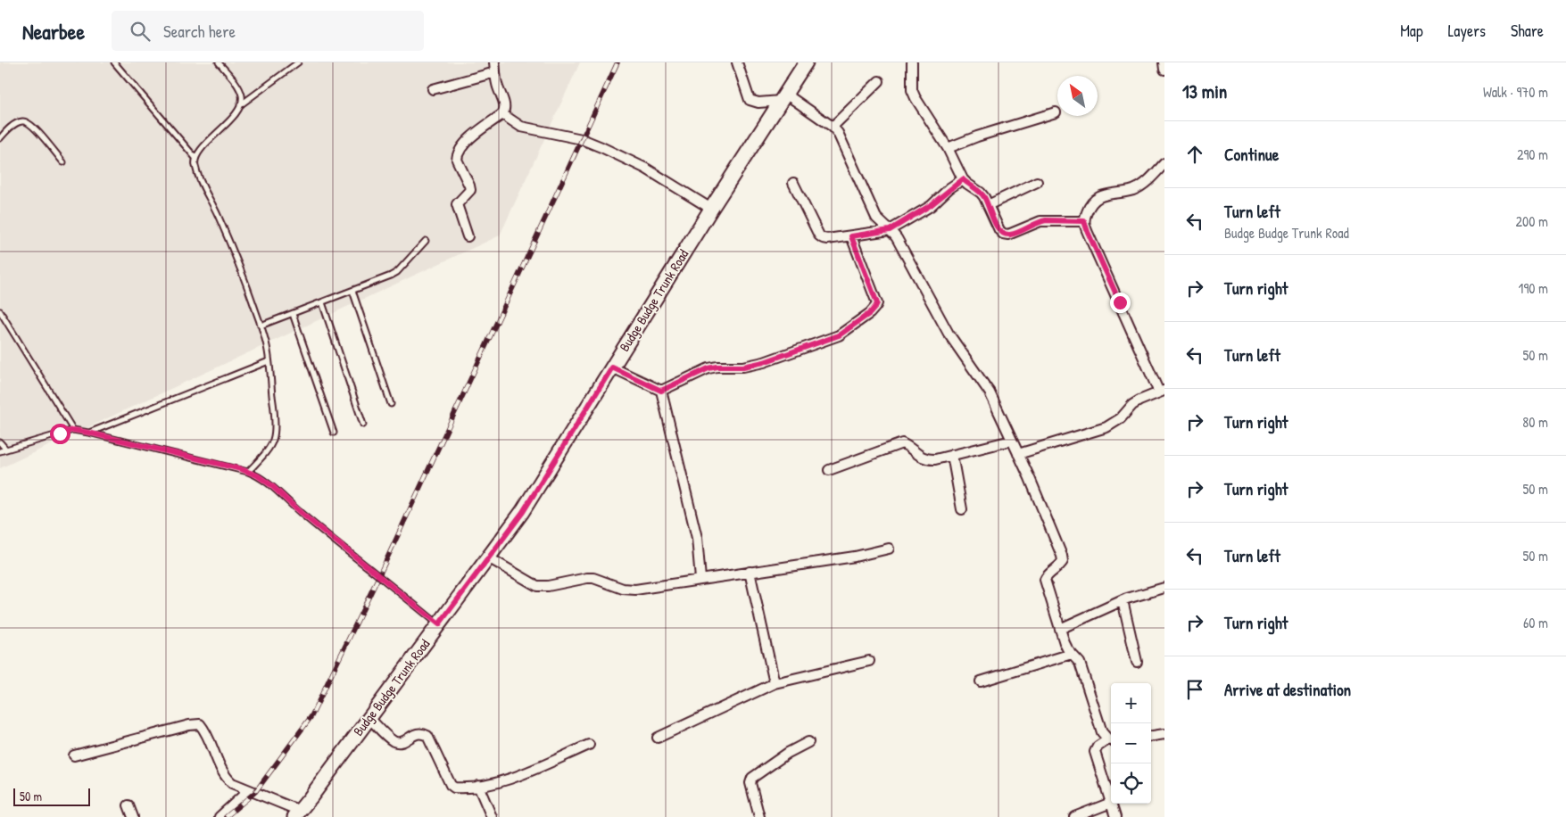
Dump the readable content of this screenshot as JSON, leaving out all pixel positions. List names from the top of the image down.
{
  "streets": {
    "main road": ["Budge Budge Trunk Road"]
  },
  "scale_bar": "50 m",
  "north": "top left",
  "page": {
    "header": "Nearbee",
    "search": "Search here",
    "nav": ["Map", "Layers", "Share"],
    "heading": ["13 min", "Walk · 970 m"],
    "list": [
      ["Continue", "290 m"],
      ["Turn left", "Budge Budge Trunk Road", "200 m"],
      ["Turn right", "190 m"],
      ["Turn left", "50 m"],
      ["Turn right", "80 m"],
      ["Turn right", "50 m"],
      ["Turn left", "50 m"],
      ["Turn right", "60 m"],
      "Arrive at destination"
    ],
    "map_buttons": ["+", "−"],
    "scale": "50 m"
  }
}
